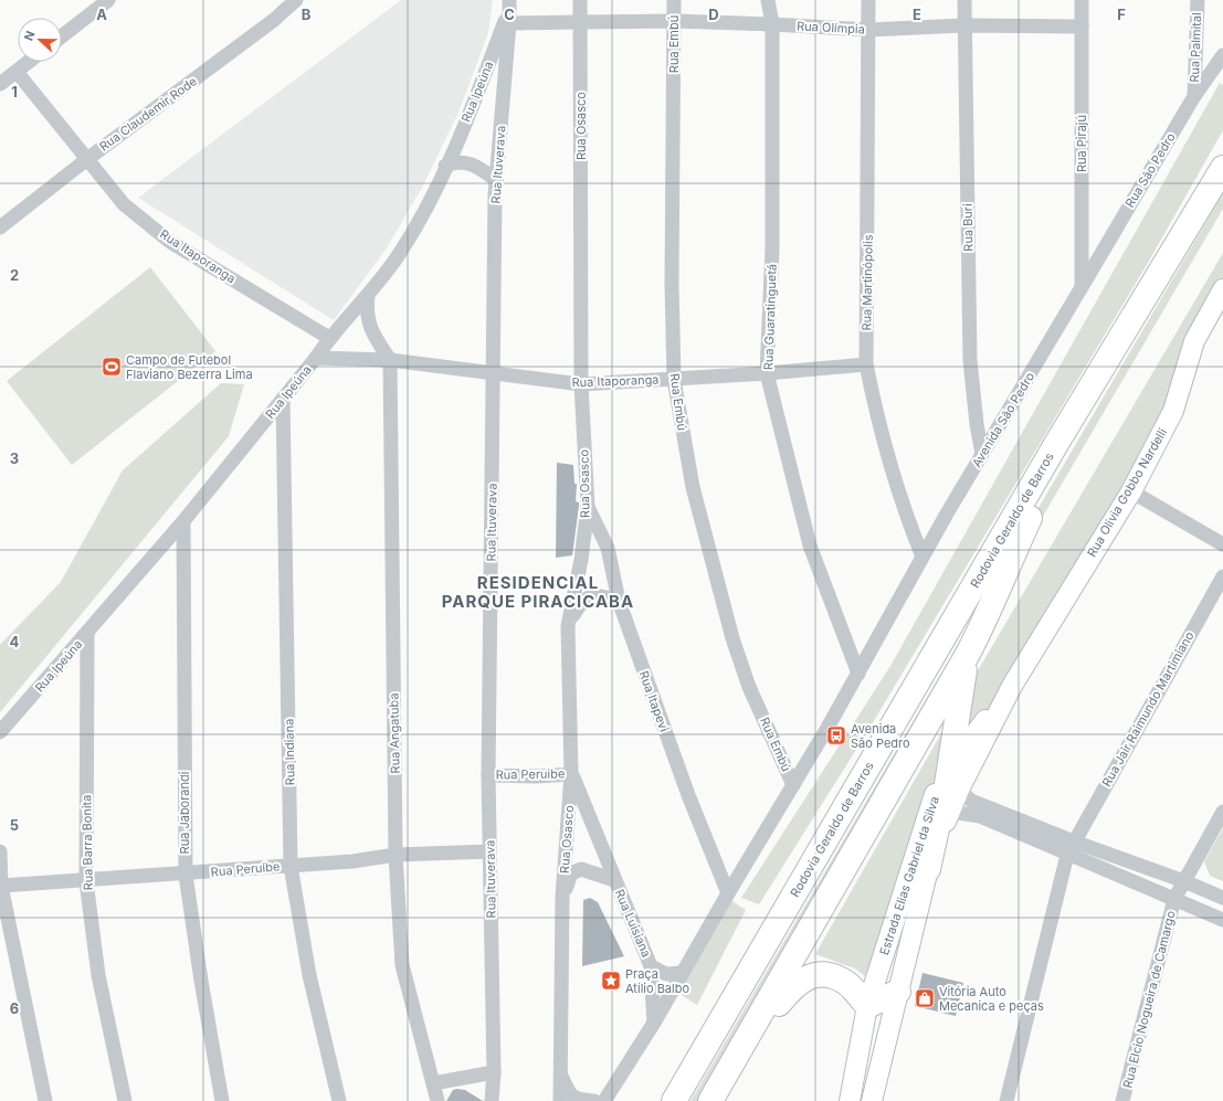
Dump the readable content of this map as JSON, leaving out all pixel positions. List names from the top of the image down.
{
  "streets": {
    "highway": ["Rodovia Geraldo de Barros"],
    "street": [
      "Rua Olímpia",
      "Rua Embú",
      "Rua Palmital",
      "Rua Ipeúna",
      "Rua Claudemir Rode",
      "Rua Osasco",
      "Rua Pirajú",
      "Rua Ituverava",
      "Rua São Pedro",
      "Rua Buri",
      "Rua Itaporanga",
      "Rua Martinópolis",
      "Rua Guaratinguetá",
      "Avenida São Pedro",
      "Rua Olivia Gobbo Nardelli",
      "Rua Itapevi",
      "Rua Jair Raimundo Martimiano",
      "Rua Angatuba",
      "Rua Indiana",
      "Rua Peruibe",
      "Rua Jaborandi",
      "Rua Barra Bonita",
      "Rua Peruíbe",
      "Estrada Elias Gabriel da Silva",
      "Rua Luisiana",
      "Rua Elcio Nogueira de Camargo"
    ]
  },
  "crossings": [
    ["Rua Olímpia", "Rua Embú"],
    ["Rua Olímpia", "Rua Ipeúna"],
    ["Rua Olímpia", "Rua Osasco"],
    ["Rua Olímpia", "Rua Pirajú"],
    ["Rua Olímpia", "Rua Ituverava"],
    ["Rua Olímpia", "Rua Buri"],
    ["Rua Olímpia", "Rua Martinópolis"],
    ["Rua Olímpia", "Rua Guaratinguetá"],
    ["Rua Embú", "Rua Itaporanga"],
    ["Rua Embú", "Avenida São Pedro"],
    ["Rua Palmital", "Rua São Pedro"],
    ["Rua Ipeúna", "Rua Ituverava"],
    ["Rua Ipeúna", "Rua Itaporanga"],
    ["Rua Ipeúna", "Rua Indiana"],
    ["Rua Ipeúna", "Rua Jaborandi"],
    ["Rua Ipeúna", "Rua Barra Bonita"],
    ["Rua Claudemir Rode", "Rua Itaporanga"],
    ["Rua Osasco", "Rua Itaporanga"],
    ["Rua Osasco", "Rua Itapevi"],
    ["Rua Osasco", "Rua Peruibe"],
    ["Rua Osasco", "Rua Luisiana"],
    ["Rua Pirajú", "Rua São Pedro"],
    ["Rua Pirajú", "Avenida São Pedro"],
    ["Rua Ituverava", "Rua Itaporanga"],
    ["Rua Ituverava", "Rua Peruibe"],
    ["Rua Ituverava", "Rua Peruíbe"],
    ["Rua São Pedro", "Avenida São Pedro"],
    ["Rua Buri", "Avenida São Pedro"],
    ["Rua Itaporanga", "Rua Martinópolis"],
    ["Rua Itaporanga", "Rua Guaratinguetá"],
    ["Rua Itaporanga", "Rua Angatuba"],
    ["Rua Martinópolis", "Avenida São Pedro"],
    ["Rua Guaratinguetá", "Avenida São Pedro"],
    ["Avenida São Pedro", "Rua Itapevi"],
    ["Avenida São Pedro", "Rua Luisiana"],
    ["Rua Olivia Gobbo Nardelli", "Estrada Elias Gabriel da Silva"],
    ["Rua Angatuba", "Rua Peruíbe"],
    ["Rua Indiana", "Rua Peruíbe"],
    ["Rua Peruibe", "Rua Luisiana"],
    ["Rua Jaborandi", "Rua Peruíbe"],
    ["Rua Barra Bonita", "Rua Peruíbe"]
  ],
  "districts": ["RESIDENCIAL PARQUE PIRACICABA"],
  "places": {
    "sports": ["Campo de Futebol Flaviano Bezerra Lima"],
    "bus stop": ["Avenida São Pedro"],
    "place": ["Praça Atílio Balbo"],
    "shop": ["Vitória Auto Mecanica e peças"]
  },
  "north": "left",
  "grid": {
    "columns": [
      "A",
      "B",
      "C",
      "D",
      "E",
      "F"
    ],
    "rows": [
      "1",
      "2",
      "3",
      "4",
      "5",
      "6"
    ]
  }
}
